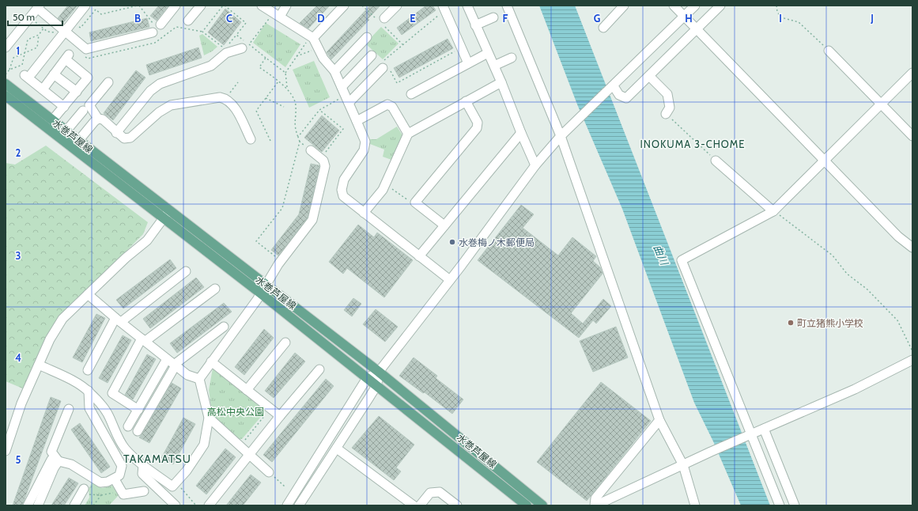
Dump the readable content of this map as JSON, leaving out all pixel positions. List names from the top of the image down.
{
  "streets": {
    "main road": ["水巻芦屋線"]
  },
  "districts": ["INOKUMA 3-CHOME", "TAKAMATSU"],
  "water": ["曲川"],
  "parks": ["高松中央公園"],
  "places": ["水巻梅ノ木郵便局", "町立猪熊小学校"],
  "scale_bar": "50 m",
  "grid": {
    "columns": [
      "B",
      "C",
      "D",
      "E",
      "F",
      "G",
      "H",
      "I",
      "J"
    ],
    "rows": [
      "1",
      "2",
      "3",
      "4",
      "5"
    ]
  }
}
